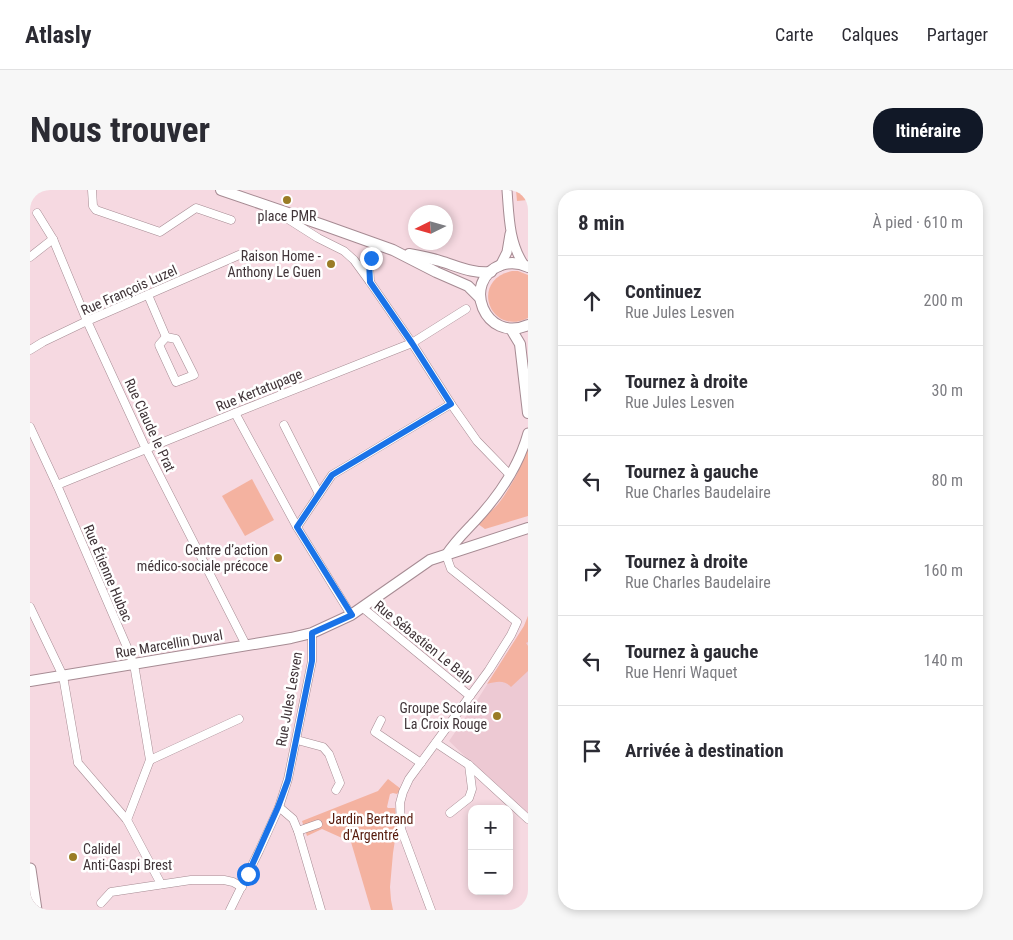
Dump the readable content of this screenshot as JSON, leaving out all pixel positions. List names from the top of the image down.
{
  "streets": {
    "main road": ["Rue Marcellin Duval"],
    "street": [
      "Rue François Luzel",
      "Rue Kertatupage",
      "Rue Claude le Prat",
      "Rue Étienne Hubac",
      "Rue Sébastien Le Balp",
      "Rue Jules Lesven"
    ]
  },
  "crossings": [
    ["Rue François Luzel", "Rue Claude le Prat"],
    ["Rue Kertatupage", "Rue Claude le Prat"],
    ["Rue Kertatupage", "Rue Étienne Hubac"],
    ["Rue Claude le Prat", "Rue Marcellin Duval"],
    ["Rue Étienne Hubac", "Rue Marcellin Duval"],
    ["Rue Marcellin Duval", "Rue Jules Lesven"]
  ],
  "parks": ["Jardin Bertrand d'Argentré"],
  "places": [
    "place PMR",
    "Raison Home - Anthony Le Guen",
    "Centre d’action médico-sociale précoce",
    "Groupe Scolaire La Croix Rouge",
    "Calidel Anti-Gaspi Brest"
  ],
  "north": "left",
  "page": {
    "header": "Atlasly",
    "nav": ["Carte", "Calques", "Partager"],
    "buttons": "Itinéraire",
    "title": "Nous trouver",
    "heading": ["8 min", "À pied · 610 m"],
    "list": [
      ["Continuez", "Rue Jules Lesven", "200 m"],
      ["Tournez à droite", "Rue Jules Lesven", "30 m"],
      ["Tournez à gauche", "Rue Charles Baudelaire", "80 m"],
      ["Tournez à droite", "Rue Charles Baudelaire", "160 m"],
      ["Tournez à gauche", "Rue Henri Waquet", "140 m"],
      "Arrivée à destination"
    ],
    "map_buttons": ["+", "−"]
  }
}
